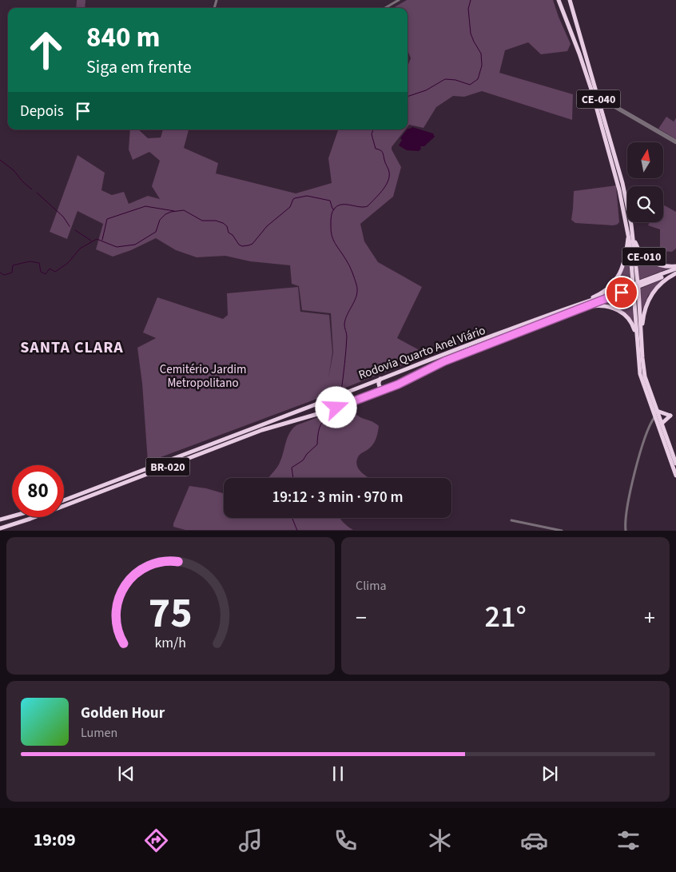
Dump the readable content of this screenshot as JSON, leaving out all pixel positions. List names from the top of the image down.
{
  "streets": {
    "highway": [
      "CE-040",
      "CE-010",
      "Rodovia Quarto Anel Viário",
      "BR-020"
    ]
  },
  "crossings": [
    ["CE-040", "CE-010"],
    ["CE-040", "BR-020"],
    ["CE-010", "BR-020"],
    ["Rodovia Quarto Anel Viário", "BR-020"]
  ],
  "districts": ["SANTA CLARA"],
  "parks": ["Cemitério Jardim Metropolitano"],
  "north": "top",
  "page": {
    "turn": ["840 m", "Siga em frente"],
    "then": "Depois",
    "limit": "80",
    "trip": "19:12 · 3 min · 970 m",
    "tile": "Clima",
    "heat": ["−", "21°", "+"],
    "song": ["Golden Hour", "Lumen"],
    "tabs": "19:09",
    "gauge": ["75", "km/h"]
  }
}
